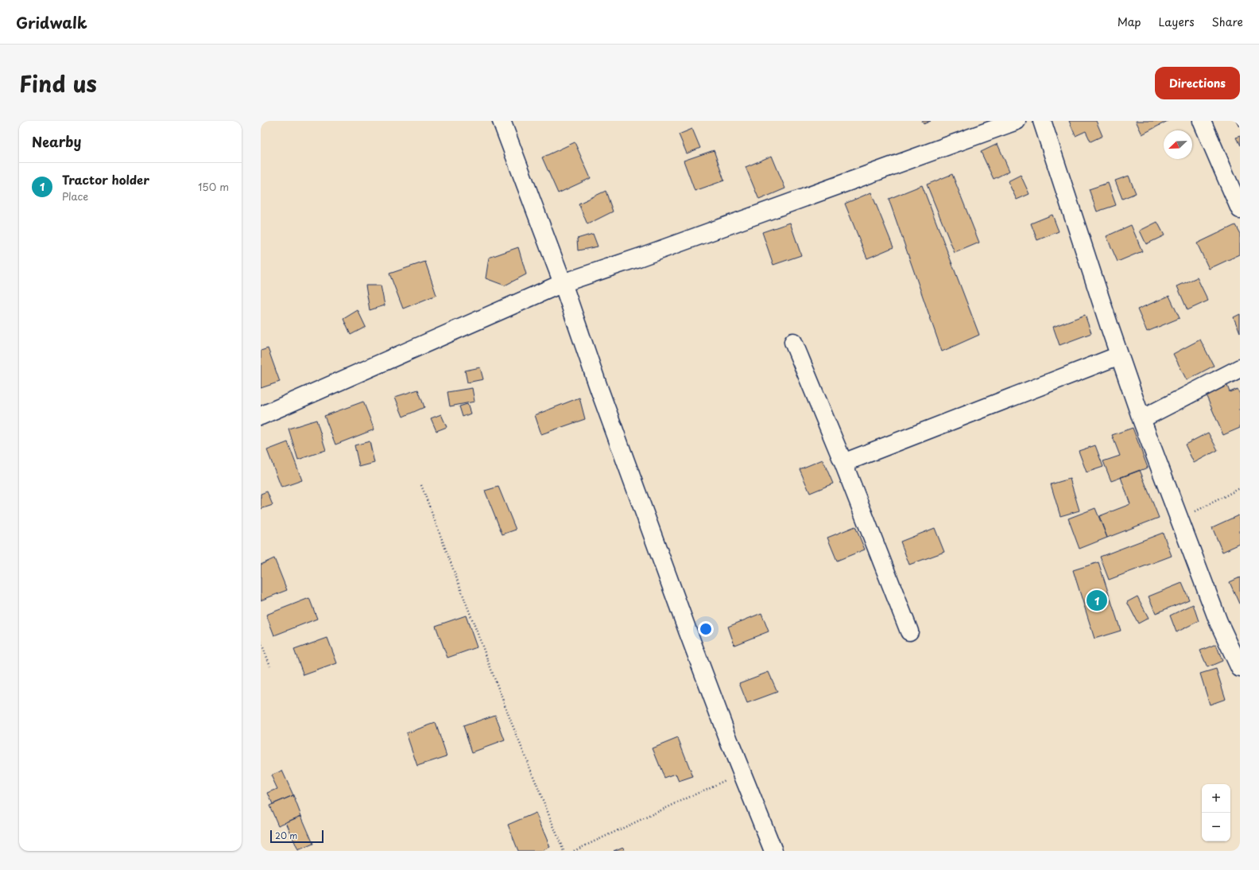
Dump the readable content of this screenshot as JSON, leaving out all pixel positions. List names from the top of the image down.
{
  "scale_bar": "20 m",
  "north": "bottom left",
  "page": {
    "header": "Gridwalk",
    "nav": ["Map", "Layers", "Share"],
    "title": "Find us",
    "buttons": "Directions",
    "heading": "Nearby",
    "list": [
      {
        "mark": "1",
        "name": "Tractor holder",
        "note": "Place",
        "value": "150 m"
      }
    ],
    "pins": "1",
    "map_buttons": ["+", "−"],
    "scale": "20 m"
  }
}
